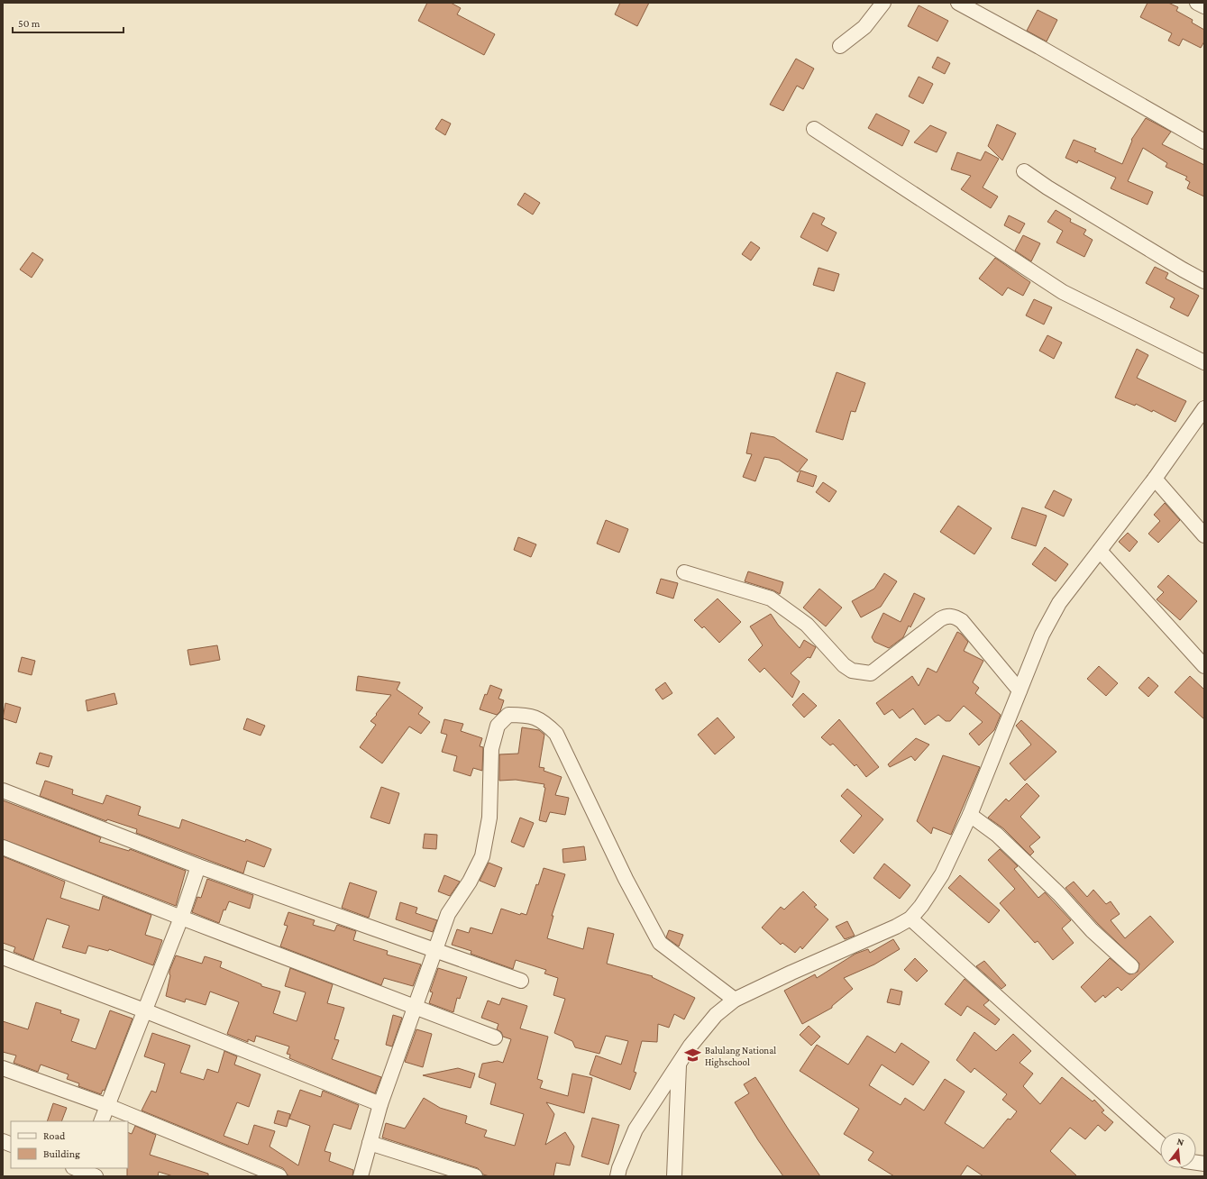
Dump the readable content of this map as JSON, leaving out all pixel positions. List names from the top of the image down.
{
  "places": {
    "school or university": ["Balulang National Highschool"]
  },
  "legend": ["Road", "Building"],
  "scale_bar": "50 m",
  "north": "top"
}
